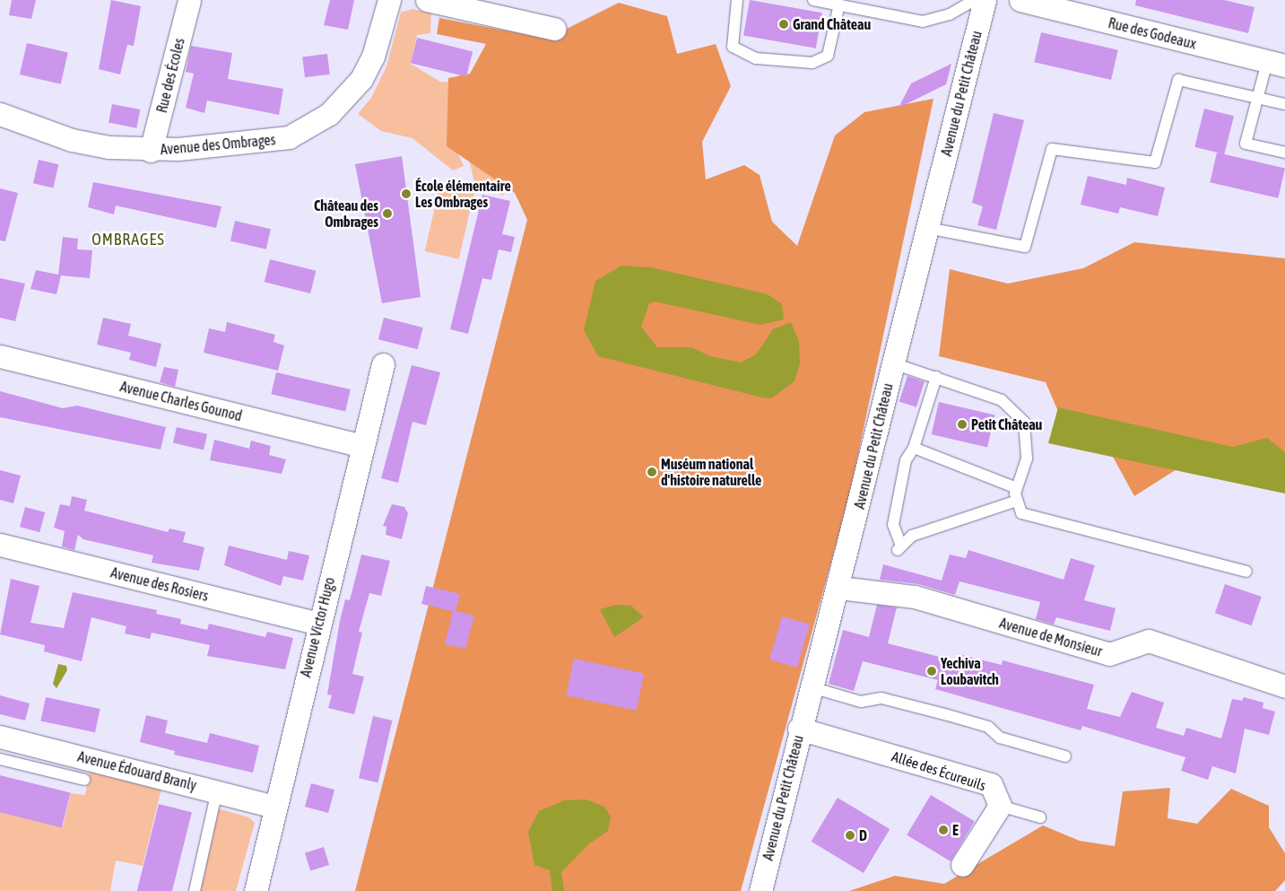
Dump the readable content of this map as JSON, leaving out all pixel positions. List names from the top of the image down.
{
  "streets": {
    "street": [
      "Rue des Godeaux",
      "Rue des Écoles",
      "Avenue du Petit Château",
      "Avenue des Ombrages",
      "Avenue Charles Gounod",
      "Avenue des Rosiers",
      "Avenue Victor Hugo",
      "Avenue de Monsieur",
      "Avenue Édouard Branly",
      "Allée des Écureuils"
    ]
  },
  "crossings": [
    ["Rue des Écoles", "Avenue des Ombrages"],
    ["Avenue du Petit Château", "Avenue de Monsieur"],
    ["Avenue du Petit Château", "Allée des Écureuils"],
    ["Avenue Charles Gounod", "Avenue Victor Hugo"],
    ["Avenue des Rosiers", "Avenue Victor Hugo"],
    ["Avenue Victor Hugo", "Avenue Édouard Branly"]
  ],
  "districts": ["OMBRAGES"],
  "places": [
    "Grand Château",
    "École élémentaire Les Ombrages",
    "Château des Ombrages",
    "Petit Château",
    "Muséum national d'histoire naturelle",
    "Yechiva Loubavitch",
    "E",
    "D"
  ]
}
